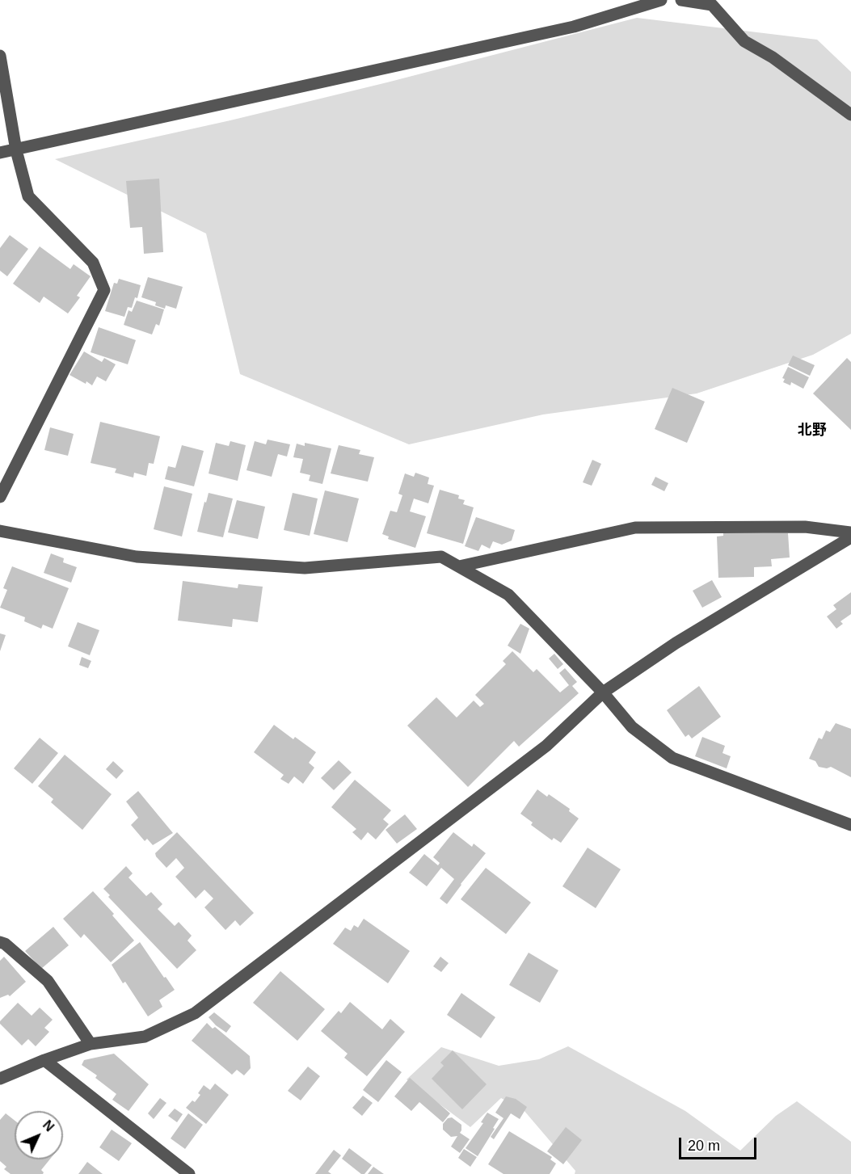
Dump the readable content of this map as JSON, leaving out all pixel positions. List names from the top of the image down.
{
  "districts": ["北野"],
  "scale_bar": "20 m",
  "north": "top right"
}
